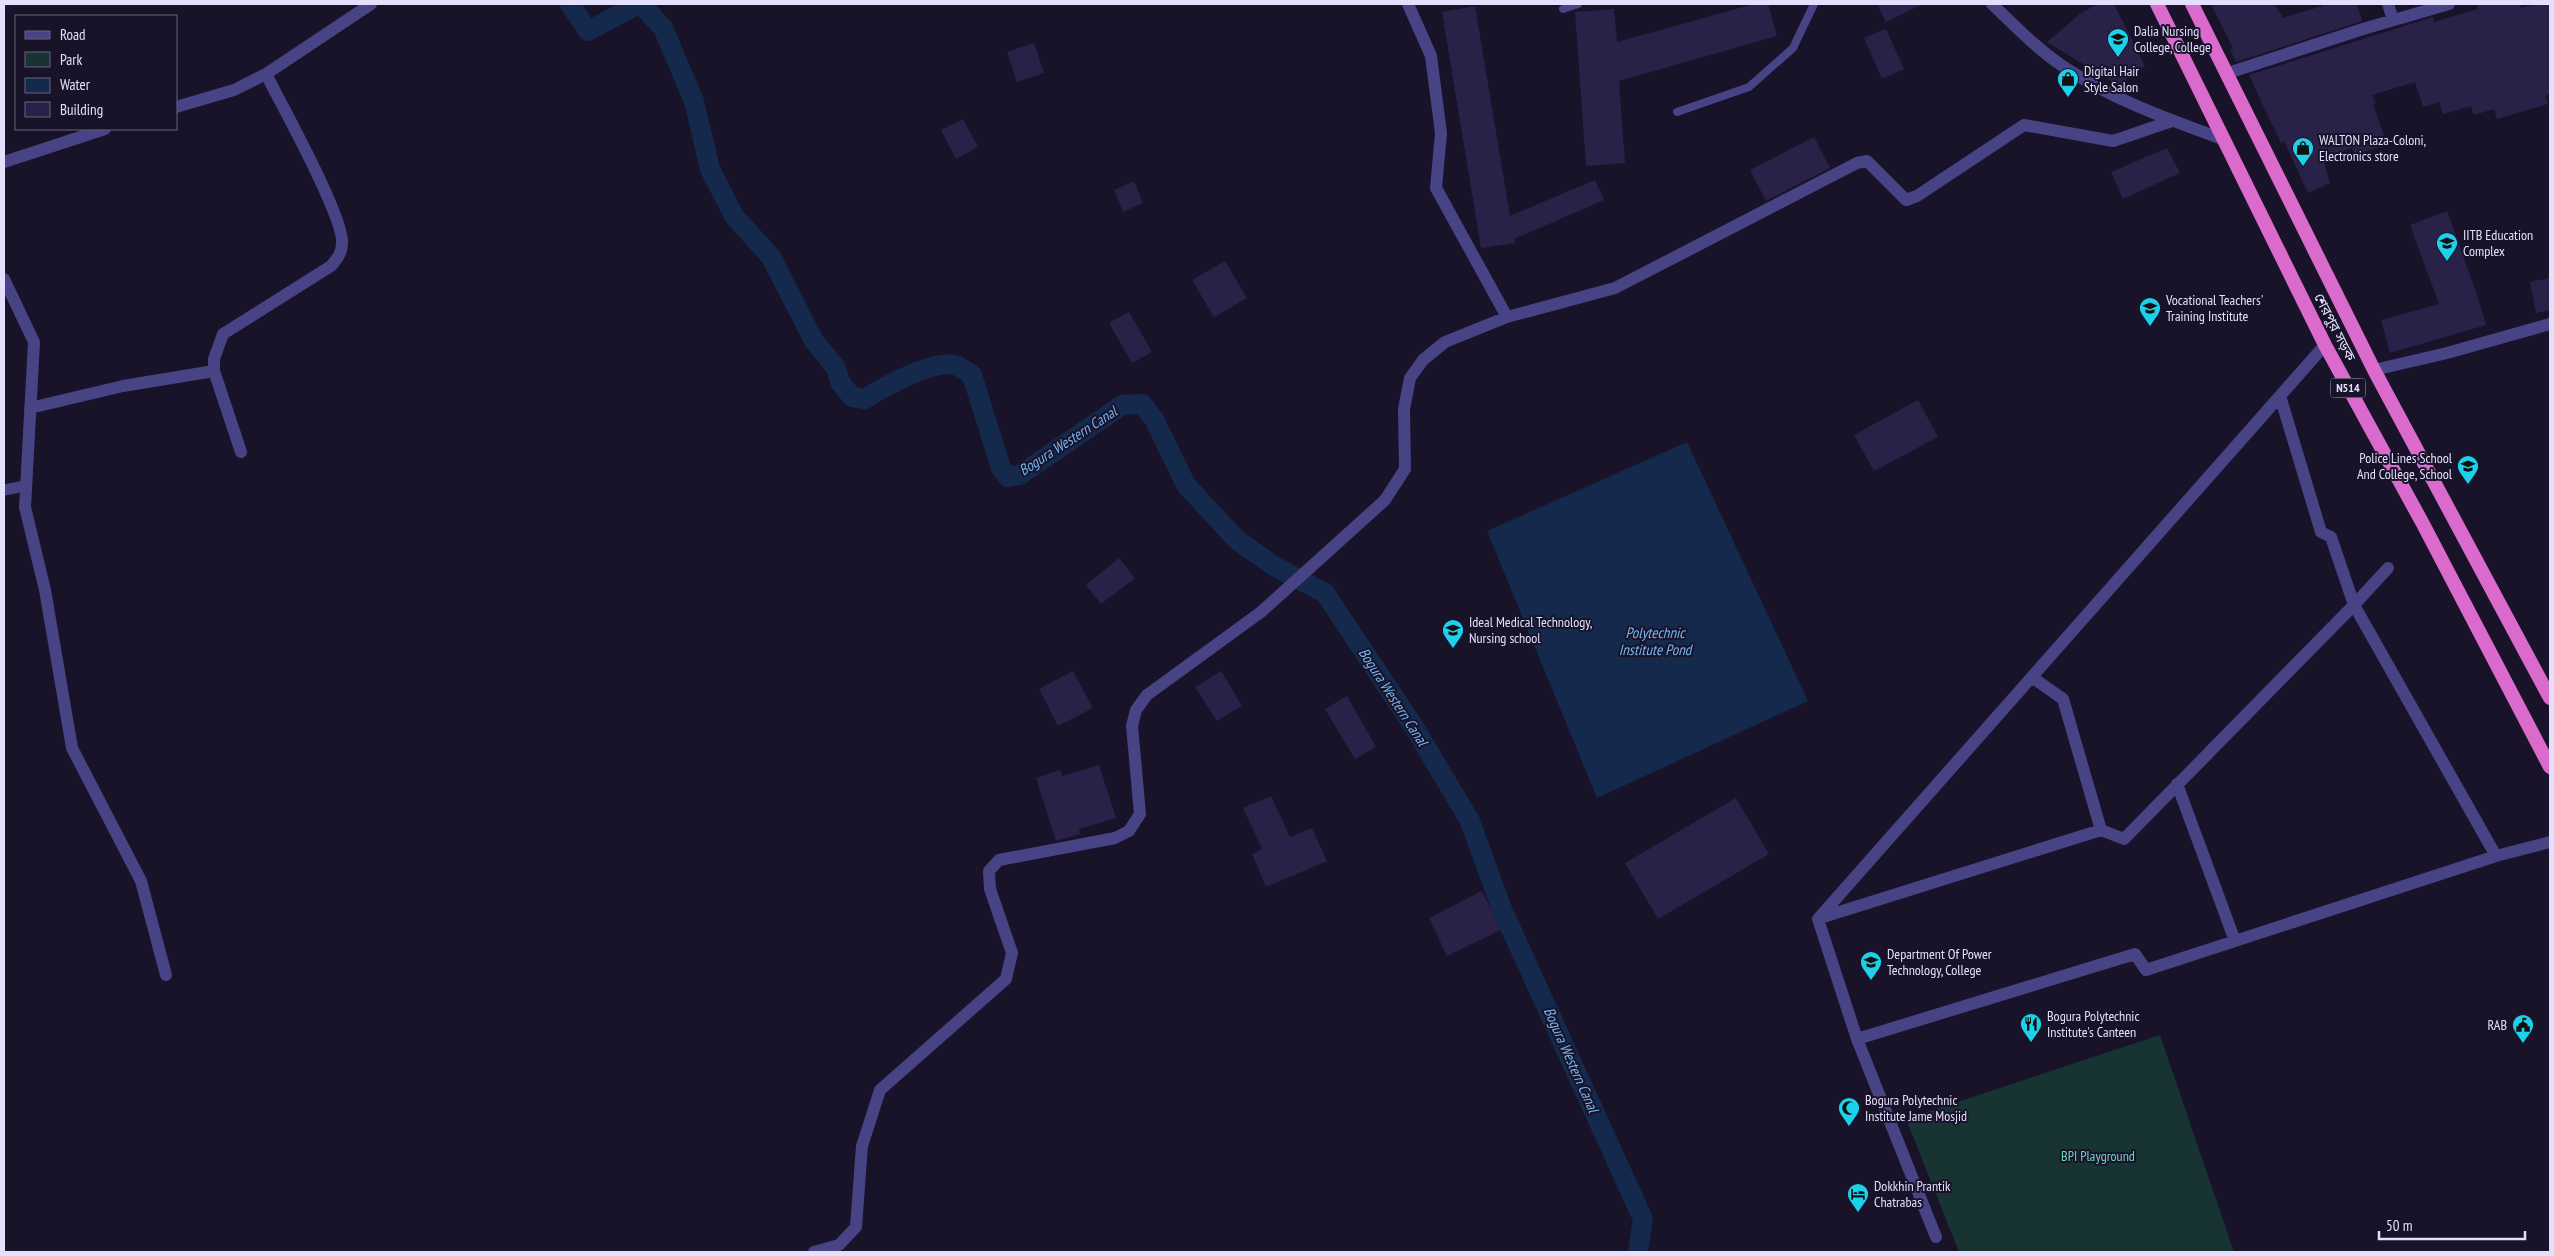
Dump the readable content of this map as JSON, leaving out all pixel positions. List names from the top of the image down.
{
  "streets": {
    "highway": ["শেরপুর সড়ক", "N514"]
  },
  "water": ["Bogura Western Canal", "Polytechnic Institute Pond"],
  "parks": ["BPI Playground"],
  "places": {
    "school or university": [
      "Dalia Nursing College, College",
      "IITB Education Complex",
      "Vocational Teachers' Training Institute",
      "Police Lines School And College, School",
      "Ideal Medical Technology, Nursing school",
      "Department Of Power Technology, College"
    ],
    "shop": ["Digital Hair Style Salon", "WALTON Plaza-Coloni, Electronics store"],
    "restaurant": ["Bogura Polytechnic Institute's Canteen"],
    "public building": ["RAB"],
    "mosque": ["Bogura Polytechnic Institute Jame Mosjid"],
    "hotel": ["Dokkhin Prantik Chatrabas"]
  },
  "legend": [
    "Road",
    "Park",
    "Water",
    "Building"
  ],
  "scale_bar": "50 m"
}
